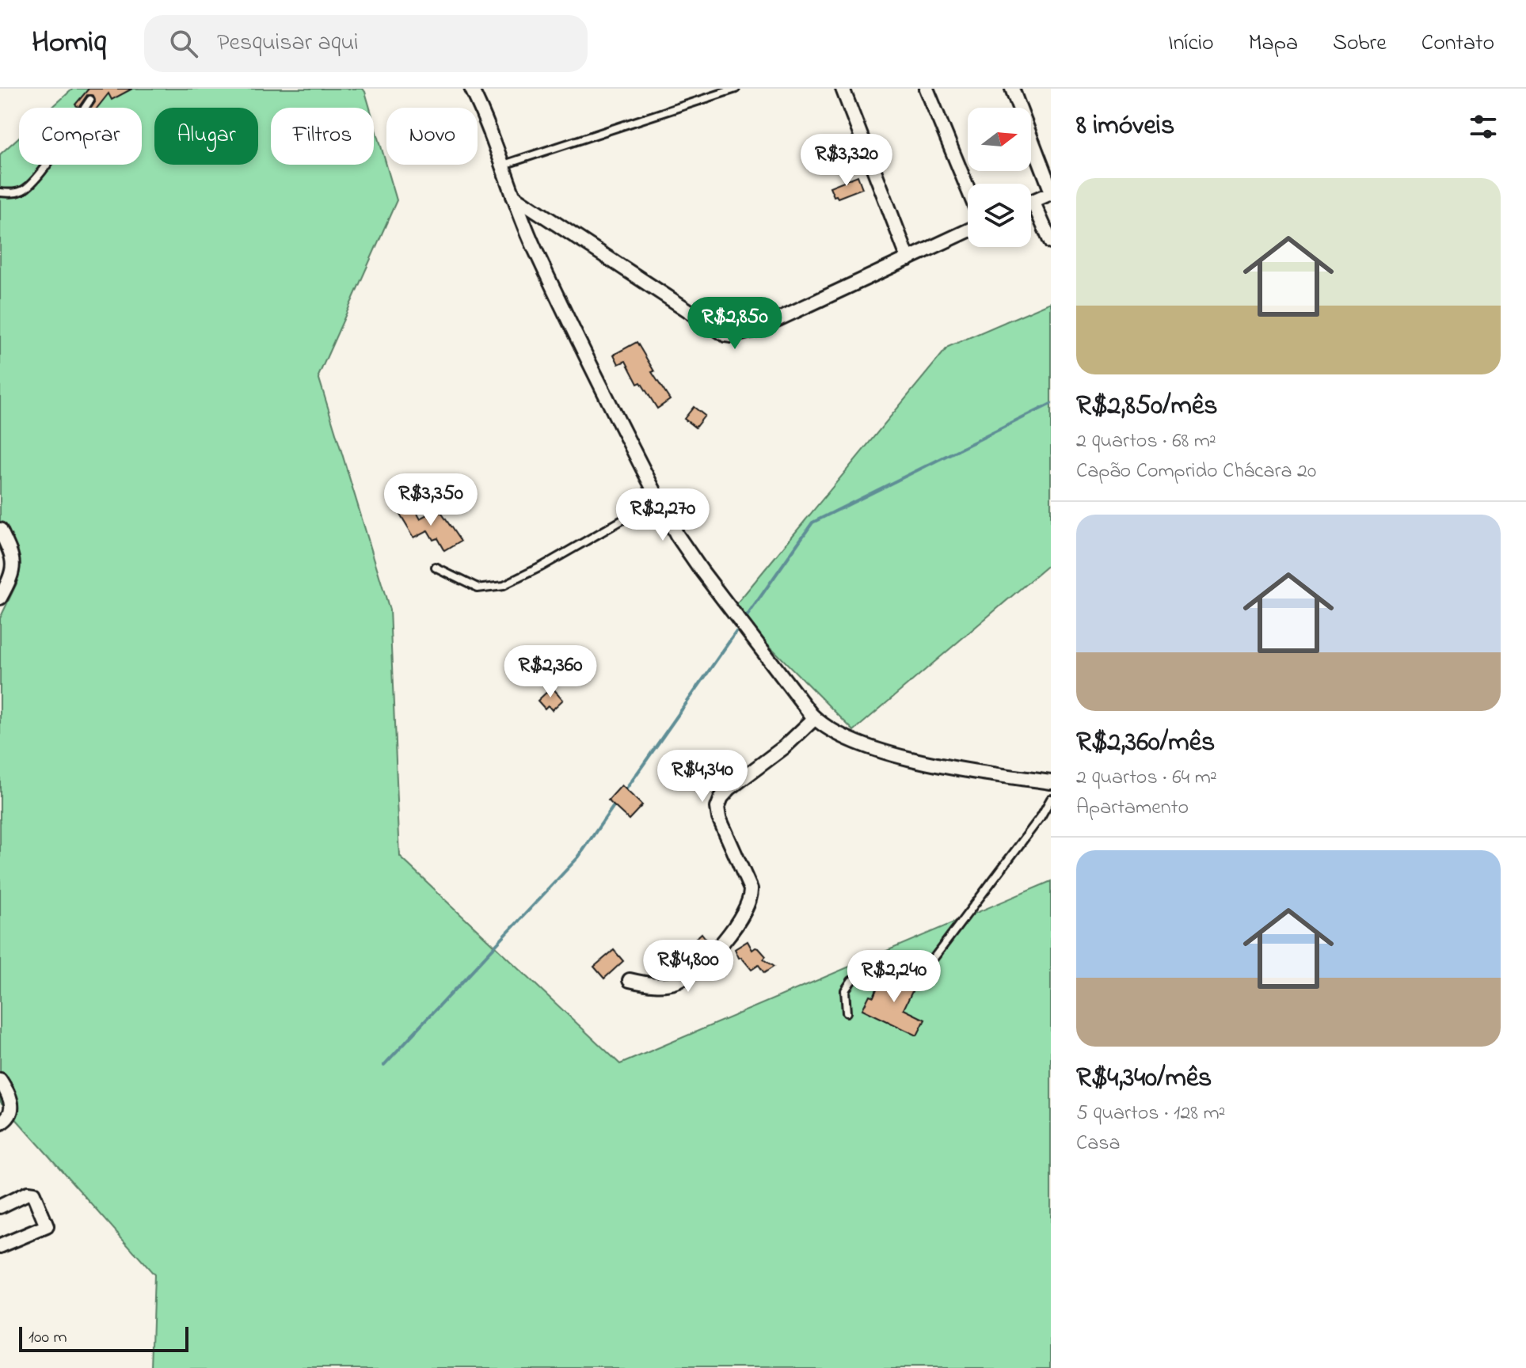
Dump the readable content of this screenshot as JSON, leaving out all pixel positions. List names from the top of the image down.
{
  "scale_bar": "100 m",
  "north": "right",
  "page": {
    "header": "Homiq",
    "search": "Pesquisar aqui",
    "nav": [
      "Início",
      "Mapa",
      "Sobre",
      "Contato"
    ],
    "heading": "8 imóveis",
    "chip": [
      "Comprar",
      "Alugar",
      "Filtros",
      "Novo"
    ],
    "price": [
      "R$3,320",
      "R$2,850",
      "R$3,350",
      "R$2,270",
      "R$2,360",
      "R$4,340",
      "R$4,800",
      "R$2,240"
    ],
    "list": [
      {
        "name": "R$2,850/mês",
        "note": "2 quartos · 68 m² · Capão Comprido Chácara 20"
      },
      {
        "name": "R$2,360/mês",
        "note": "2 quartos · 64 m² · Apartamento"
      },
      {
        "name": "R$4,340/mês",
        "note": "5 quartos · 128 m² · Casa"
      }
    ],
    "scale": "100 m"
  }
}
